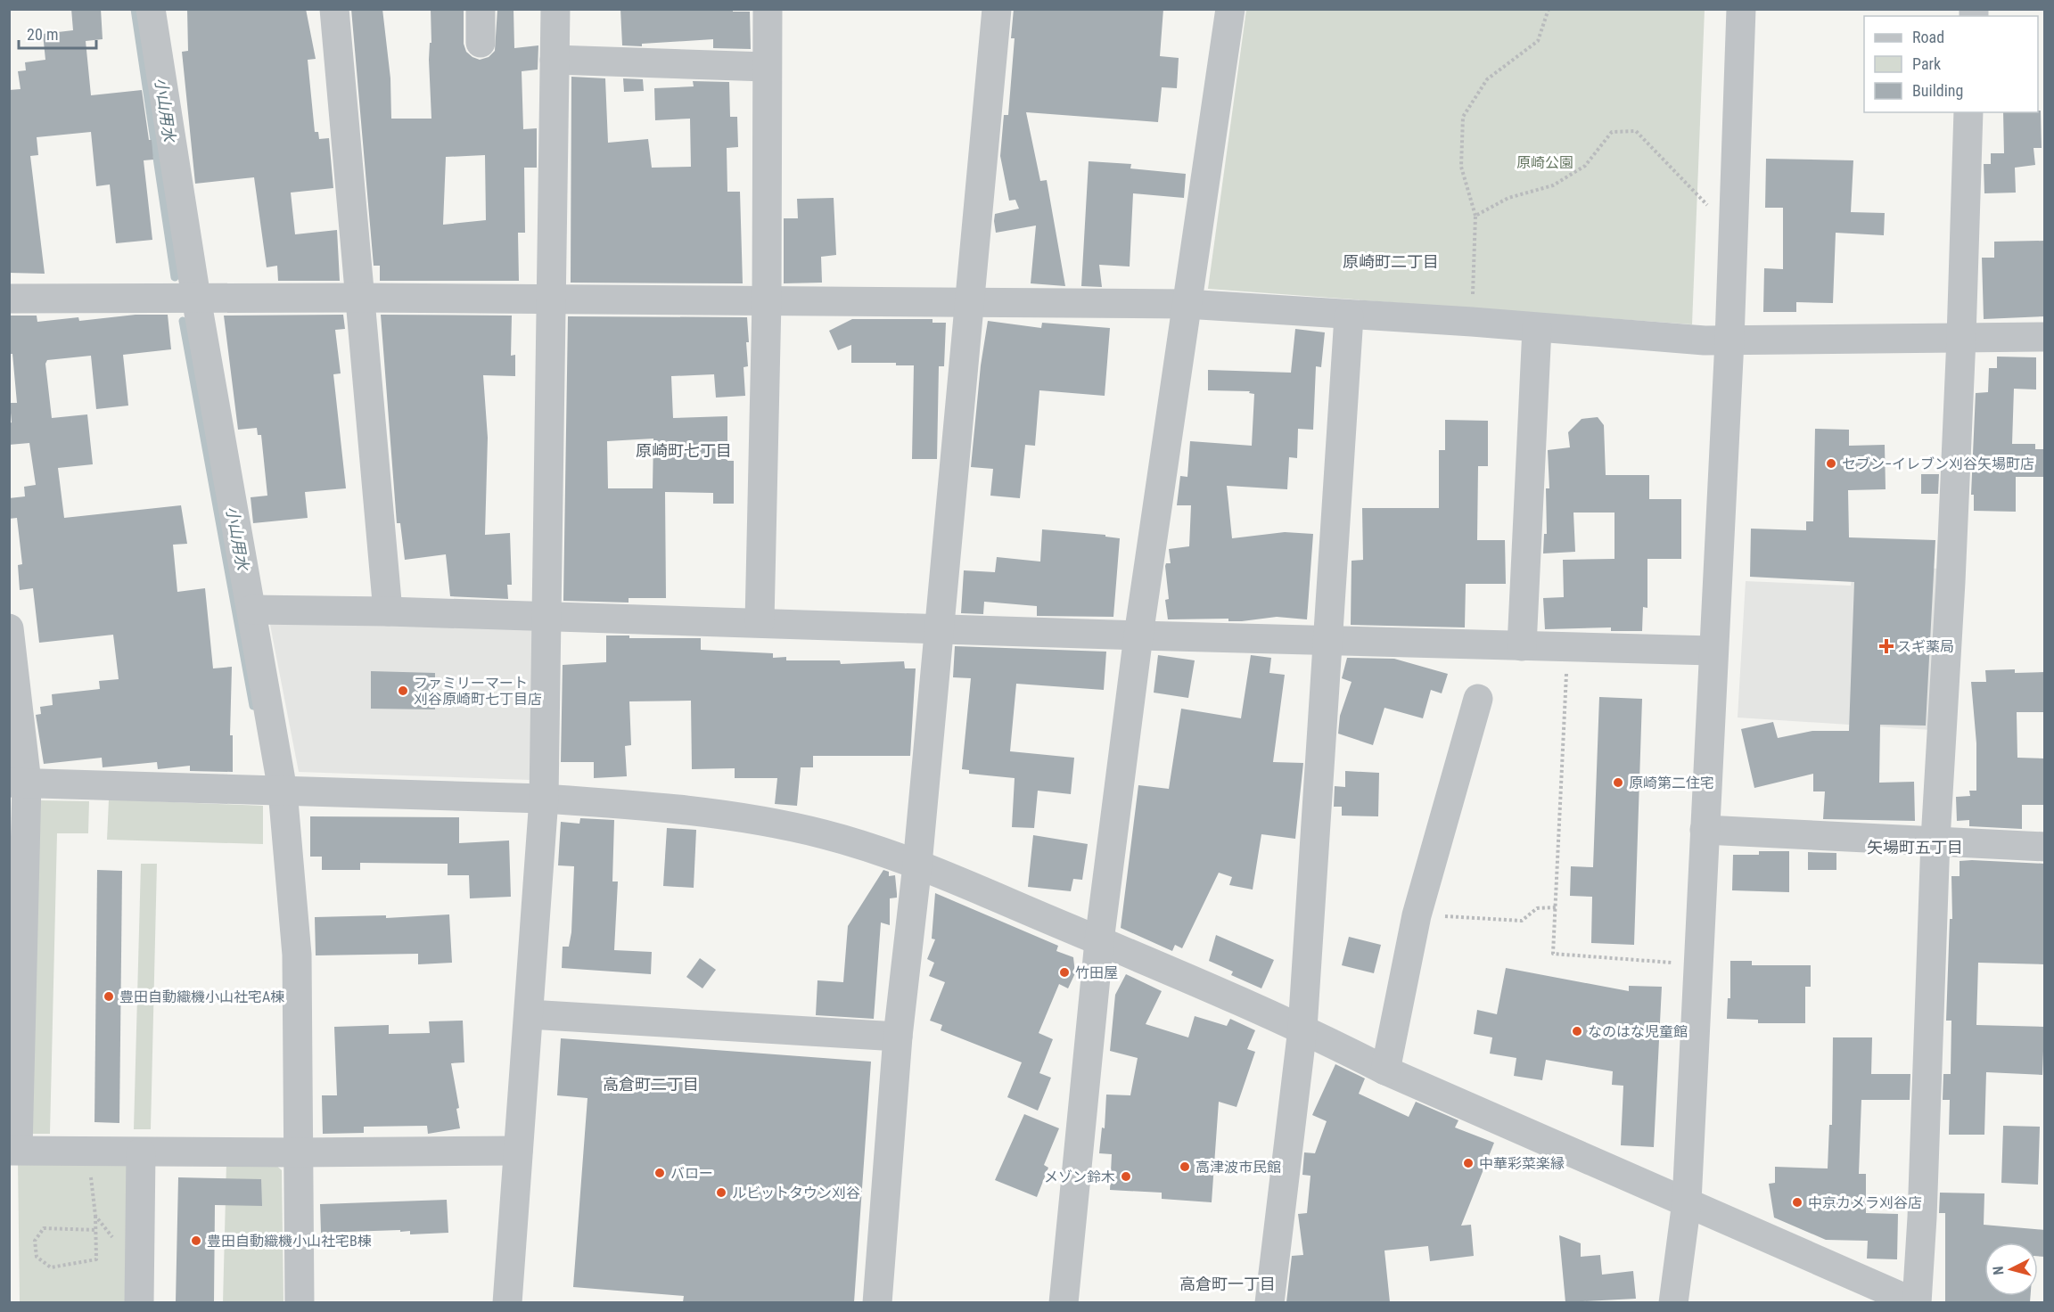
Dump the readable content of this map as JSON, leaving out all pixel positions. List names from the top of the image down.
{
  "districts": [
    "原崎町二丁目",
    "原崎町七丁目",
    "矢場町五丁目",
    "高倉町二丁目",
    "高倉町一丁目"
  ],
  "water": ["小山用水"],
  "parks": ["原崎公園"],
  "places": {
    "other": [
      "セブン−イレブン刈谷矢場町店",
      "ファミリーマート 刈谷原崎町七丁目店",
      "原崎第二住宅",
      "竹田屋",
      "豊田自動織機小山社宅A棟",
      "なのはな児童館",
      "中華彩菜楽縁",
      "高津波市民館",
      "バロー",
      "メゾン鈴木",
      "ルビットタウン刈谷",
      "中京カメラ刈谷店",
      "豊田自動織機小山社宅B棟"
    ],
    "health": ["スギ薬局"]
  },
  "legend": ["Road", "Park", "Building"],
  "scale_bar": "20 m",
  "north": "left"
}
